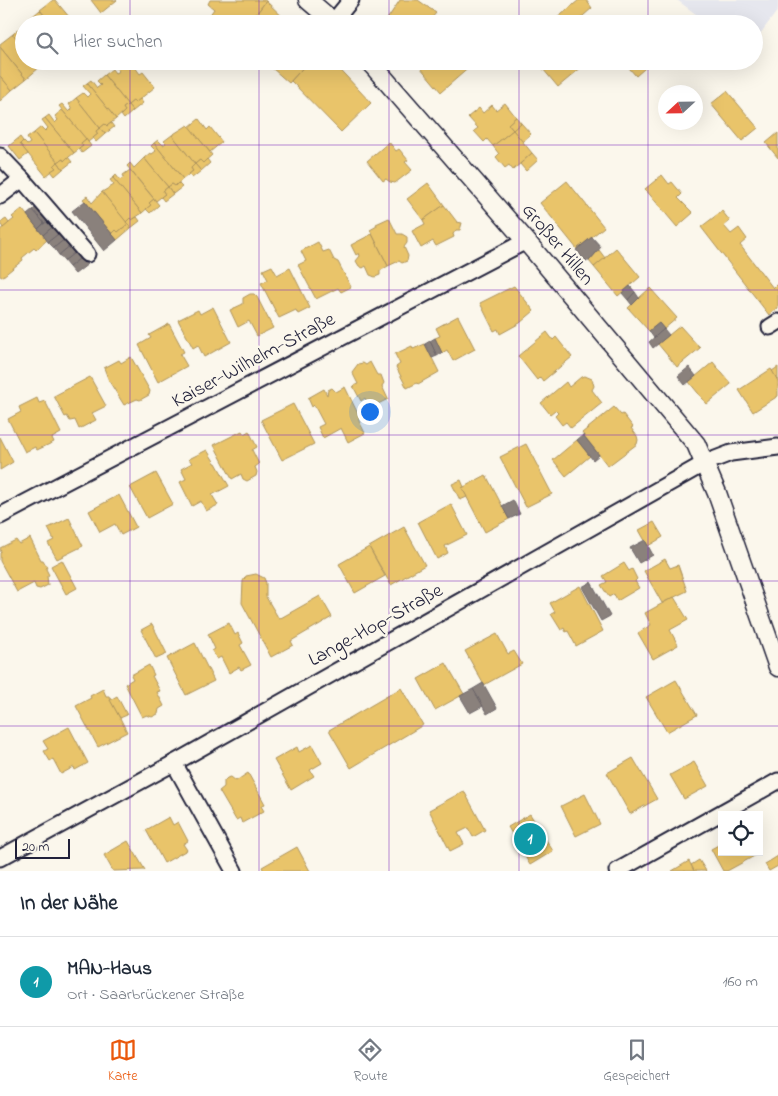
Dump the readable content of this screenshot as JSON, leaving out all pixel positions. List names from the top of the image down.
{
  "streets": {
    "street": ["Großer Hillen", "Kaiser-Wilhelm-Straße", "Lange-Hop-Straße"]
  },
  "crossings": [
    ["Großer Hillen", "Kaiser-Wilhelm-Straße"],
    ["Großer Hillen", "Lange-Hop-Straße"]
  ],
  "scale_bar": "20 m",
  "north": "left",
  "page": {
    "search": "Hier suchen",
    "pins": "1",
    "scale": "20 m",
    "heading": "In der Nähe",
    "list": [
      {
        "mark": "1",
        "name": "MAN-Haus",
        "note": "Ort · Saarbrückener Straße",
        "value": "160 m"
      }
    ],
    "nav": ["Karte", "Route", "Gespeichert"]
  }
}
